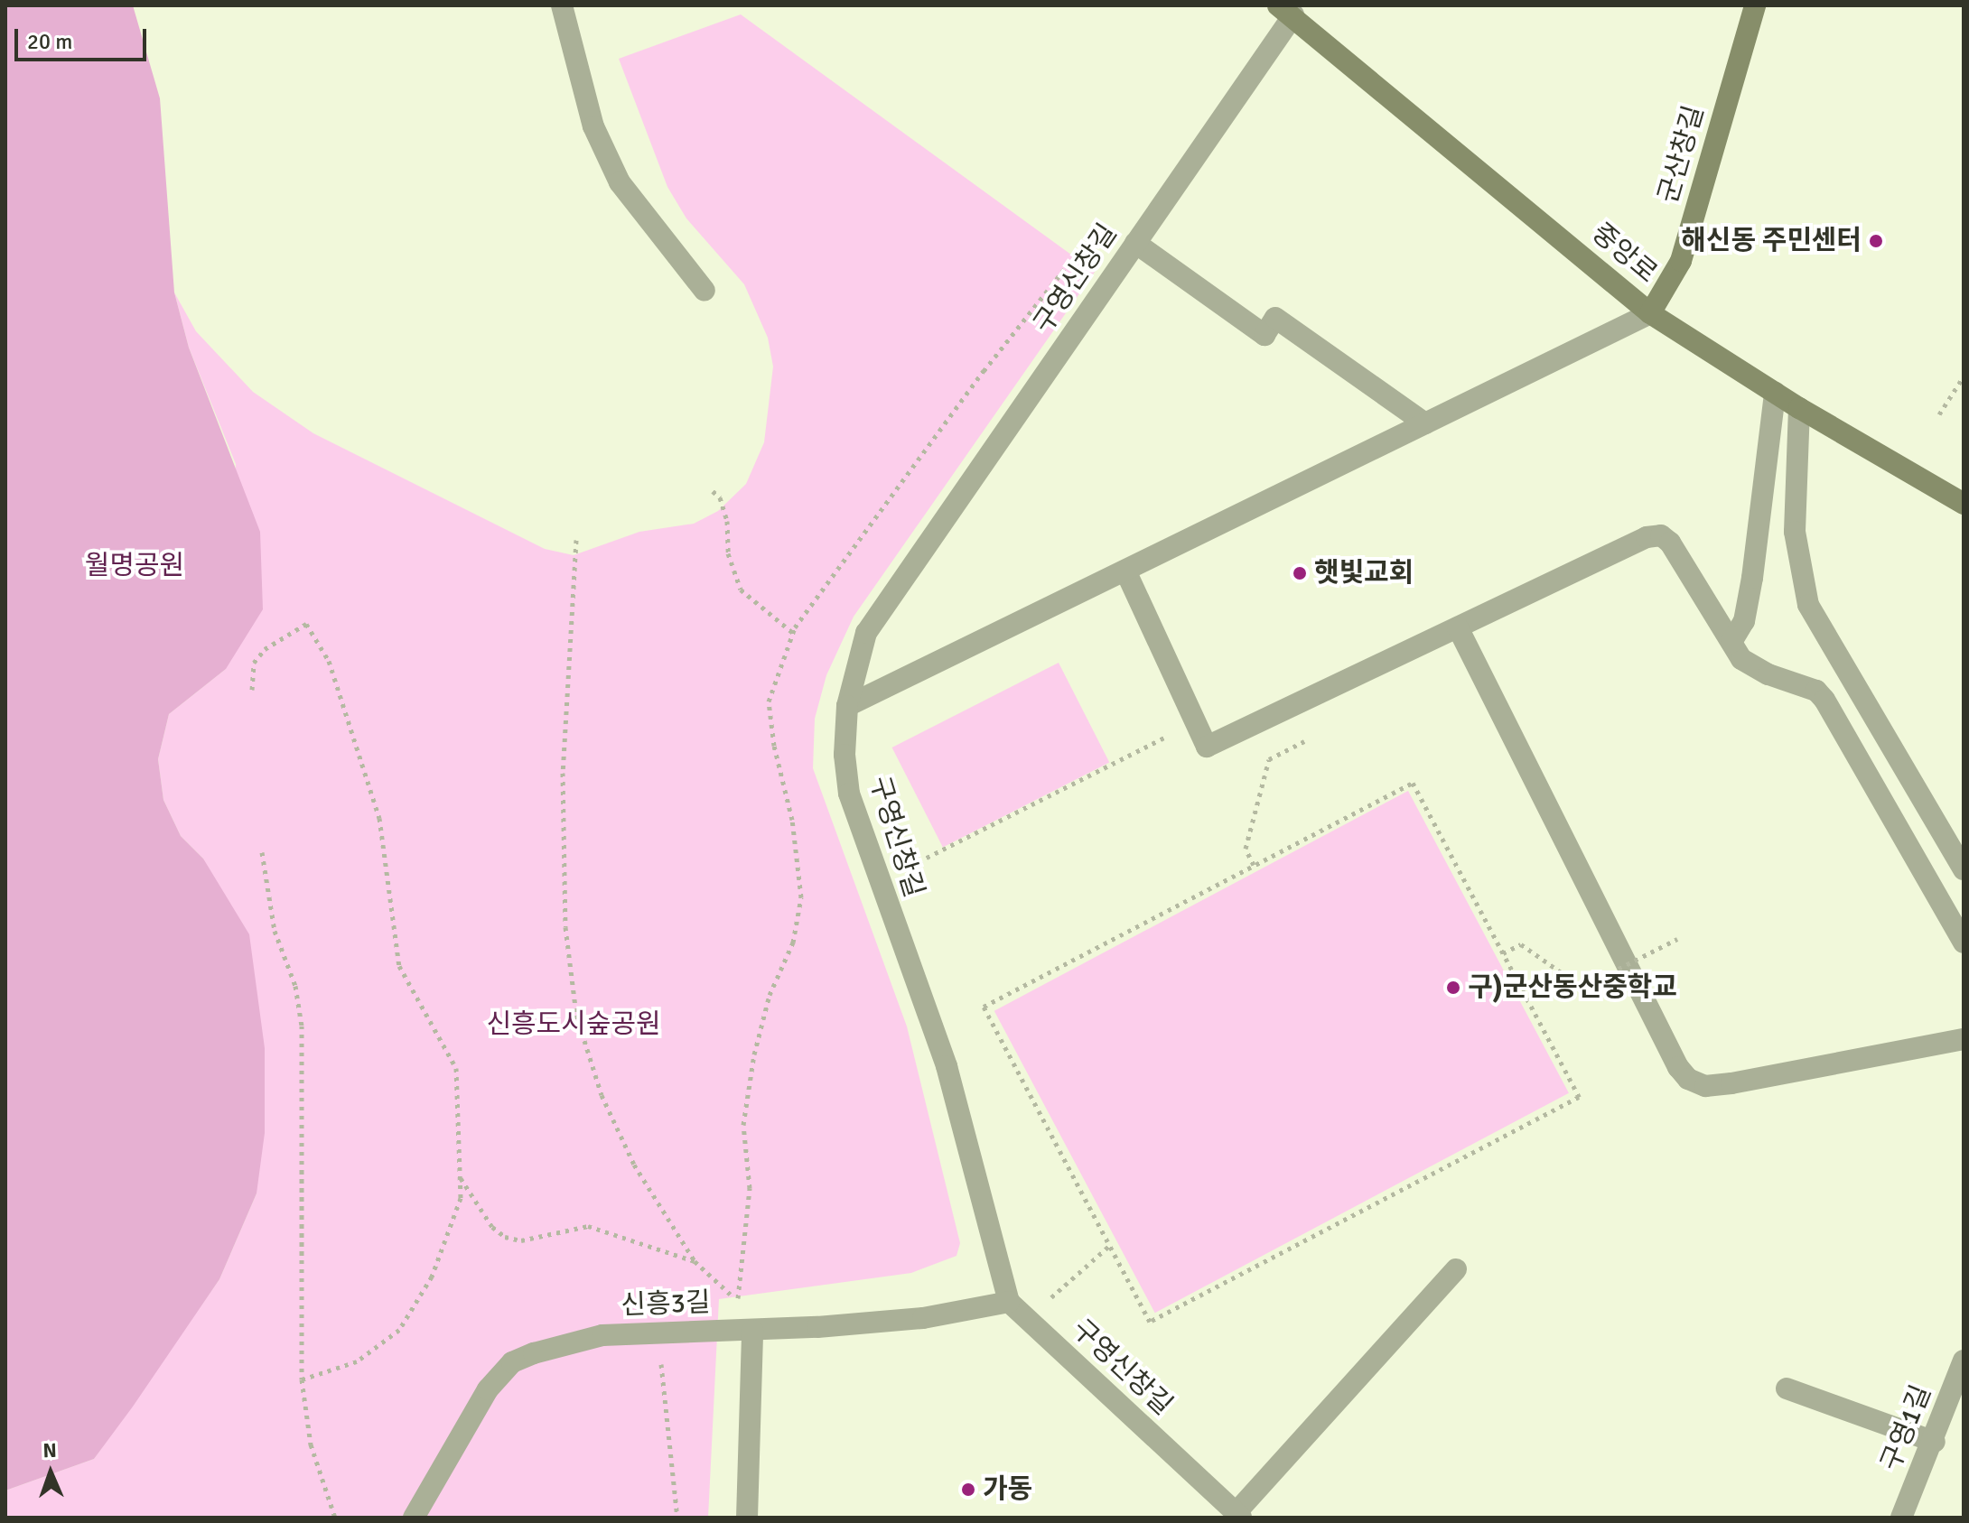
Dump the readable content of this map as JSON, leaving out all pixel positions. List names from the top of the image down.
{
  "streets": {
    "street": [
      "군산창길",
      "중앙로",
      "구영신창길",
      "신흥3길",
      "구영1길"
    ]
  },
  "crossings": [
    ["군산창길", "중앙로"],
    ["중앙로", "구영신창길"],
    ["구영신창길", "신흥3길"]
  ],
  "parks": ["월명공원", "신흥도시숲공원"],
  "places": [
    "해신동 주민센터",
    "햇빛교회",
    "구)군산동산중학교",
    "가동"
  ],
  "scale_bar": "20 m",
  "north": "top"
}
